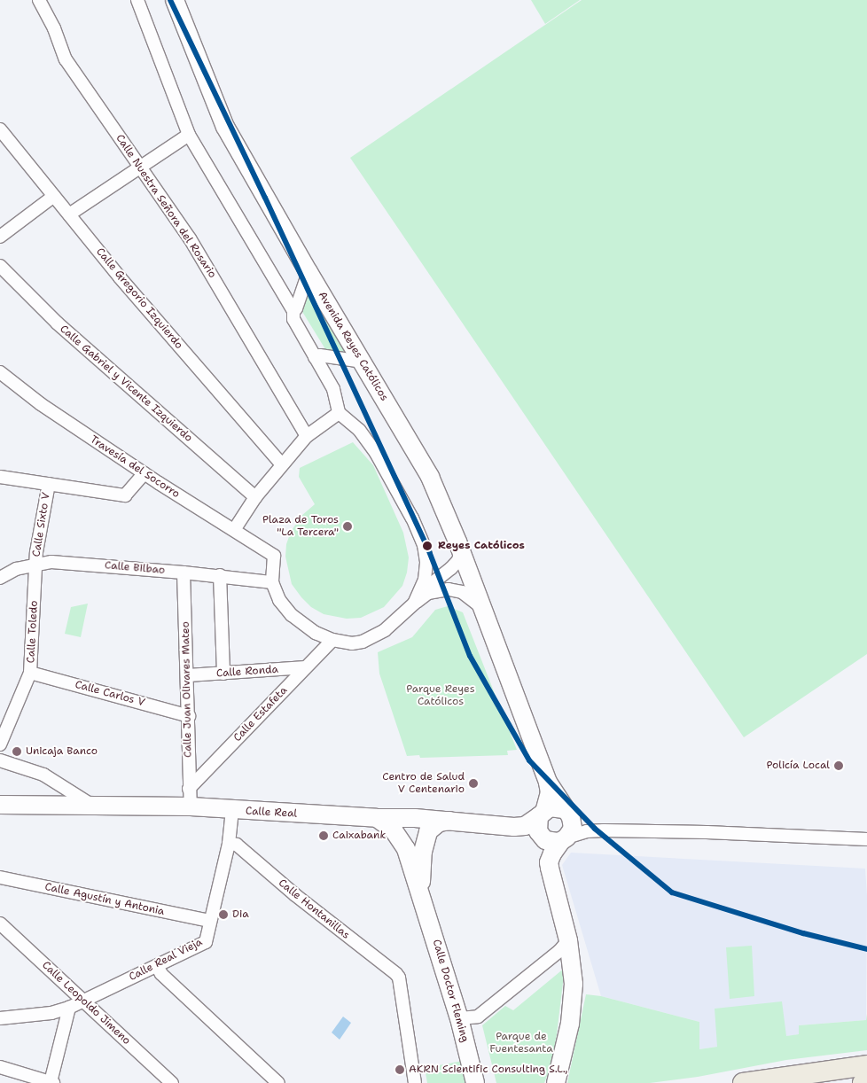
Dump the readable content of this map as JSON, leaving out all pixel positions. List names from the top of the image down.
{
  "streets": {
    "main road": ["Avenida Reyes Católicos", "Calle Real", "Calle Doctor Fleming"],
    "street": [
      "Calle Nuestra Señora del Rosario",
      "Calle Gregorio Izquierdo",
      "Calle Gabriel y Vicente Izquierdo",
      "Travesía del Socorro",
      "Calle Sixto V",
      "Calle Bilbao",
      "Calle Toledo",
      "Calle Ronda",
      "Calle Juan Olivares Mateo",
      "Calle Carlos V",
      "Calle Estafeta",
      "Calle Agustín y Antonia",
      "Calle Hontanillas",
      "Calle Real Vieja",
      "Calle Leopoldo Jimeno"
    ]
  },
  "crossings": [
    ["Travesía del Socorro", "Calle Bilbao"],
    ["Calle Sixto V", "Calle Bilbao"],
    ["Calle Sixto V", "Calle Toledo"],
    ["Calle Bilbao", "Calle Toledo"],
    ["Calle Bilbao", "Calle Juan Olivares Mateo"],
    ["Calle Toledo", "Calle Carlos V"],
    ["Calle Ronda", "Calle Juan Olivares Mateo"],
    ["Calle Ronda", "Calle Estafeta"],
    ["Calle Juan Olivares Mateo", "Calle Carlos V"],
    ["Calle Juan Olivares Mateo", "Calle Estafeta"],
    ["Calle Juan Olivares Mateo", "Calle Real"],
    ["Calle Real", "Calle Real Vieja"],
    ["Calle Agustín y Antonia", "Calle Real Vieja"],
    ["Calle Hontanillas", "Calle Real Vieja"],
    ["Calle Real Vieja", "Calle Leopoldo Jimeno"]
  ],
  "parks": ["Parque Reyes Católicos", "Parque de Fuentesanta"],
  "places": [
    "Plaza de Toros \"La Tercera\"",
    "Reyes Católicos",
    "Unicaja Banco",
    "Policía Local",
    "Centro de Salud V Centenario",
    "Caixabank",
    "Dia",
    "AKRN Scientific Consulting S.L.,"
  ]
}
